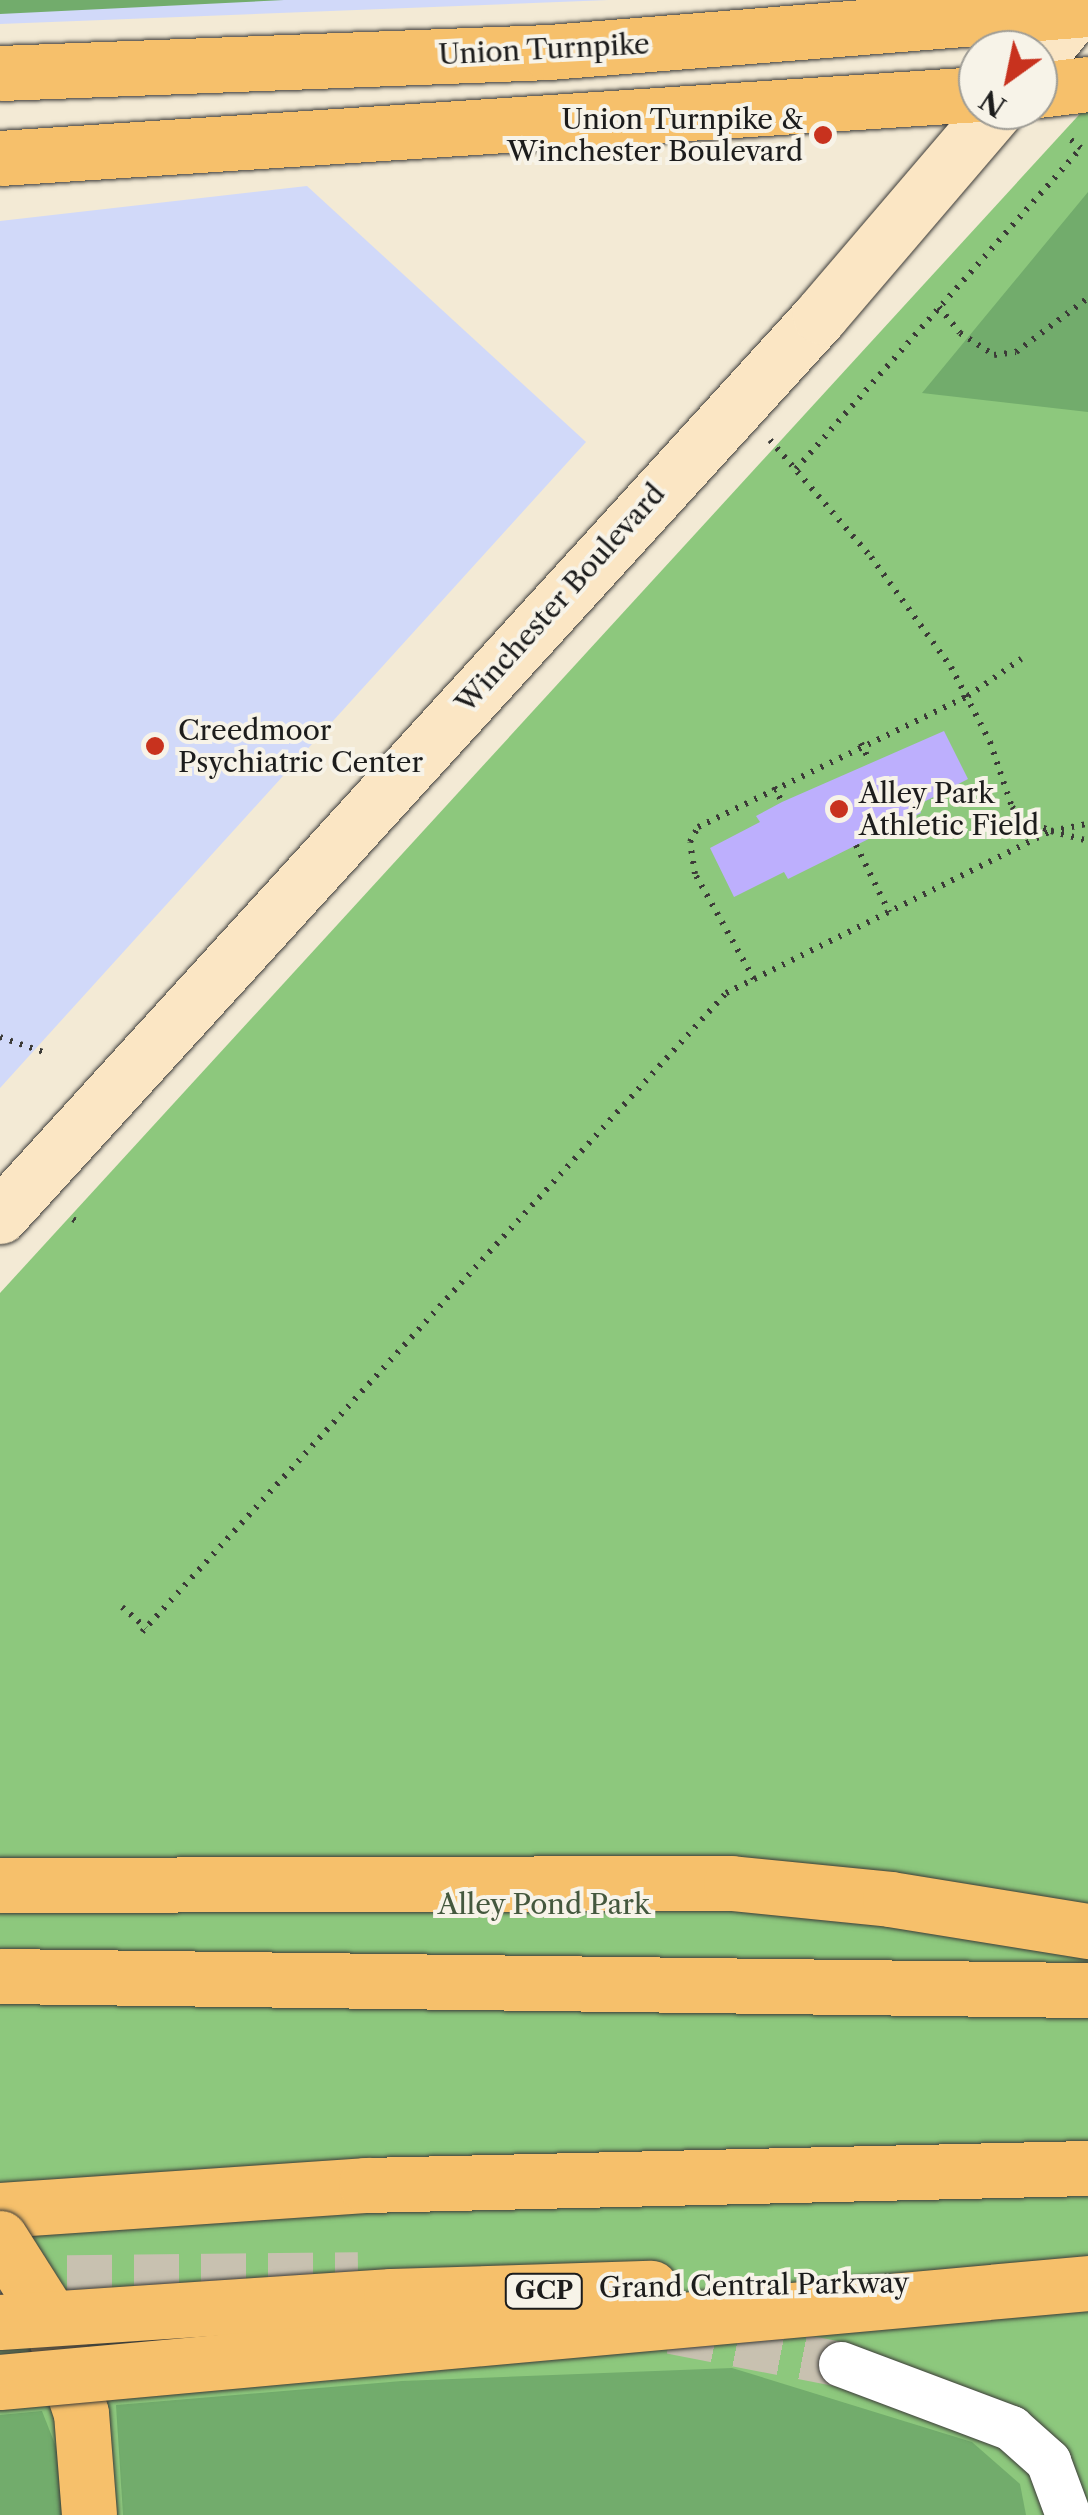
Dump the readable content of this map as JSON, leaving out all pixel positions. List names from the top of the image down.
{
  "streets": {
    "main road": [
      "Union Turnpike",
      "Winchester Boulevard",
      "Grand Central Parkway",
      "GCP"
    ]
  },
  "parks": ["Alley Pond Park"],
  "places": ["Union Turnpike & Winchester Boulevard", "Creedmoor Psychiatric Center", "Alley Park Athletic Field"],
  "north": "bottom left"
}
